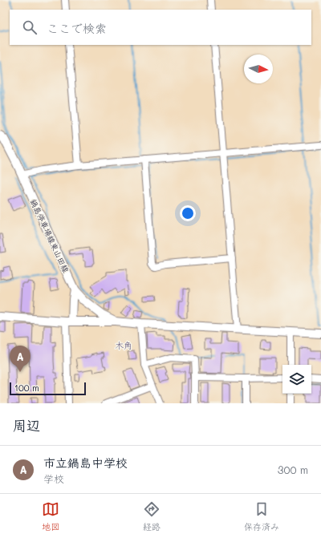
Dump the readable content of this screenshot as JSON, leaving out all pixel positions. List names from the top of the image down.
{
  "streets": {
    "main road": ["鍋島停車場線東山田線"]
  },
  "districts": ["木角"],
  "scale_bar": "100 m",
  "north": "right",
  "page": {
    "search": "ここで検索",
    "pins": "A",
    "scale": "100 m",
    "heading": "周辺",
    "list": [
      {
        "mark": "A",
        "name": "市立鍋島中学校",
        "note": "学校",
        "value": "300 m"
      }
    ],
    "nav": ["地図", "経路", "保存済み"]
  }
}
